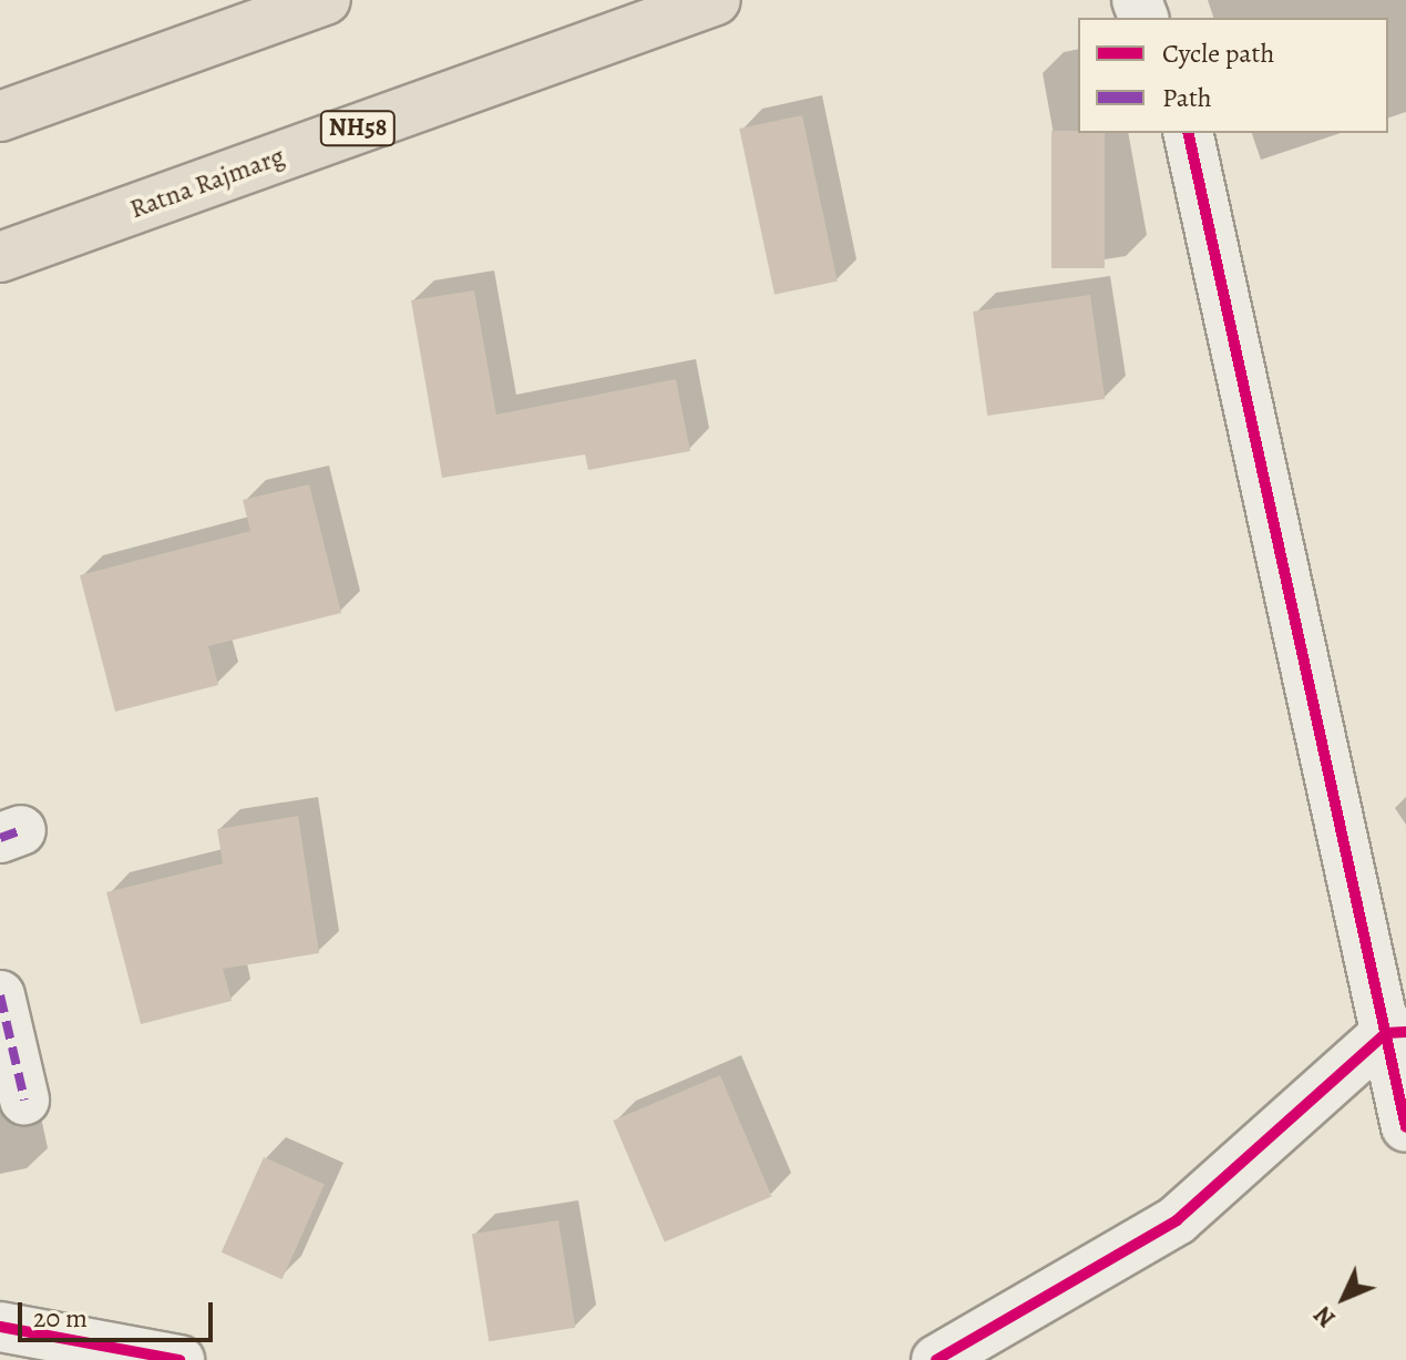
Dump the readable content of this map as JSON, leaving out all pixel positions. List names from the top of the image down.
{
  "streets": {
    "highway": ["NH58", "Ratna Rajmarg"]
  },
  "legend": ["Cycle path", "Path"],
  "scale_bar": "20 m",
  "north": "bottom left"
}
